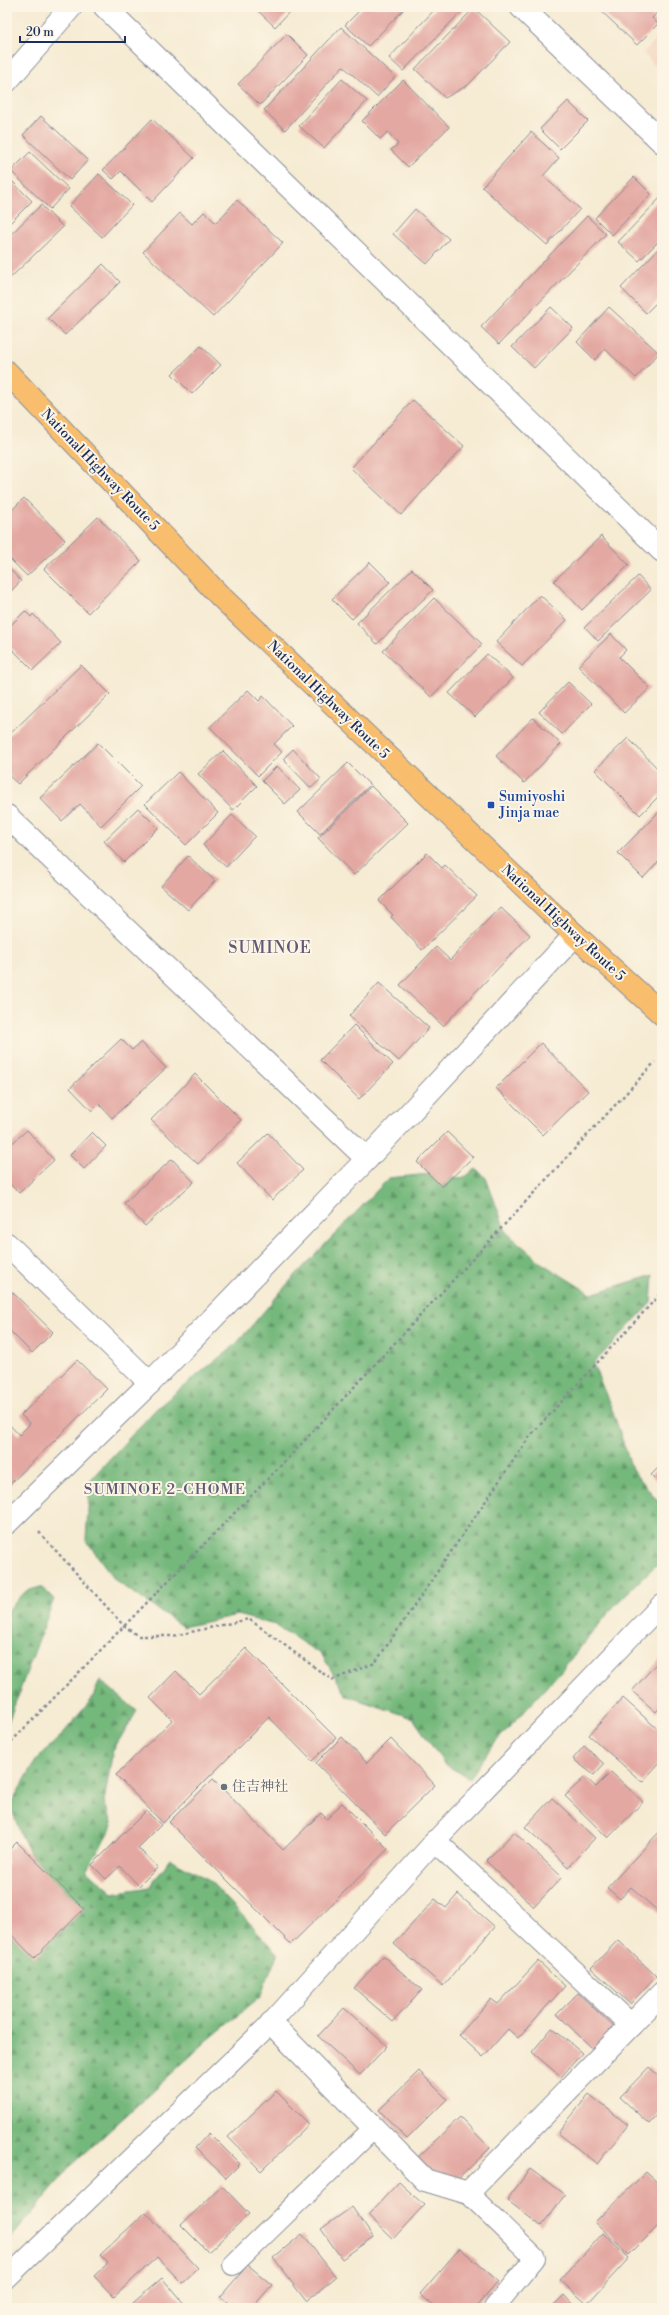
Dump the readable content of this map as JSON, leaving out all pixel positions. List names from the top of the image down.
{
  "streets": {
    "highway": ["National Highway Route 5"]
  },
  "districts": ["SUMINOE", "SUMINOE 2-CHOME"],
  "places": {
    "transit": ["Sumiyoshi Jinja mae"],
    "other": ["住吉神社"]
  },
  "scale_bar": "20 m"
}
